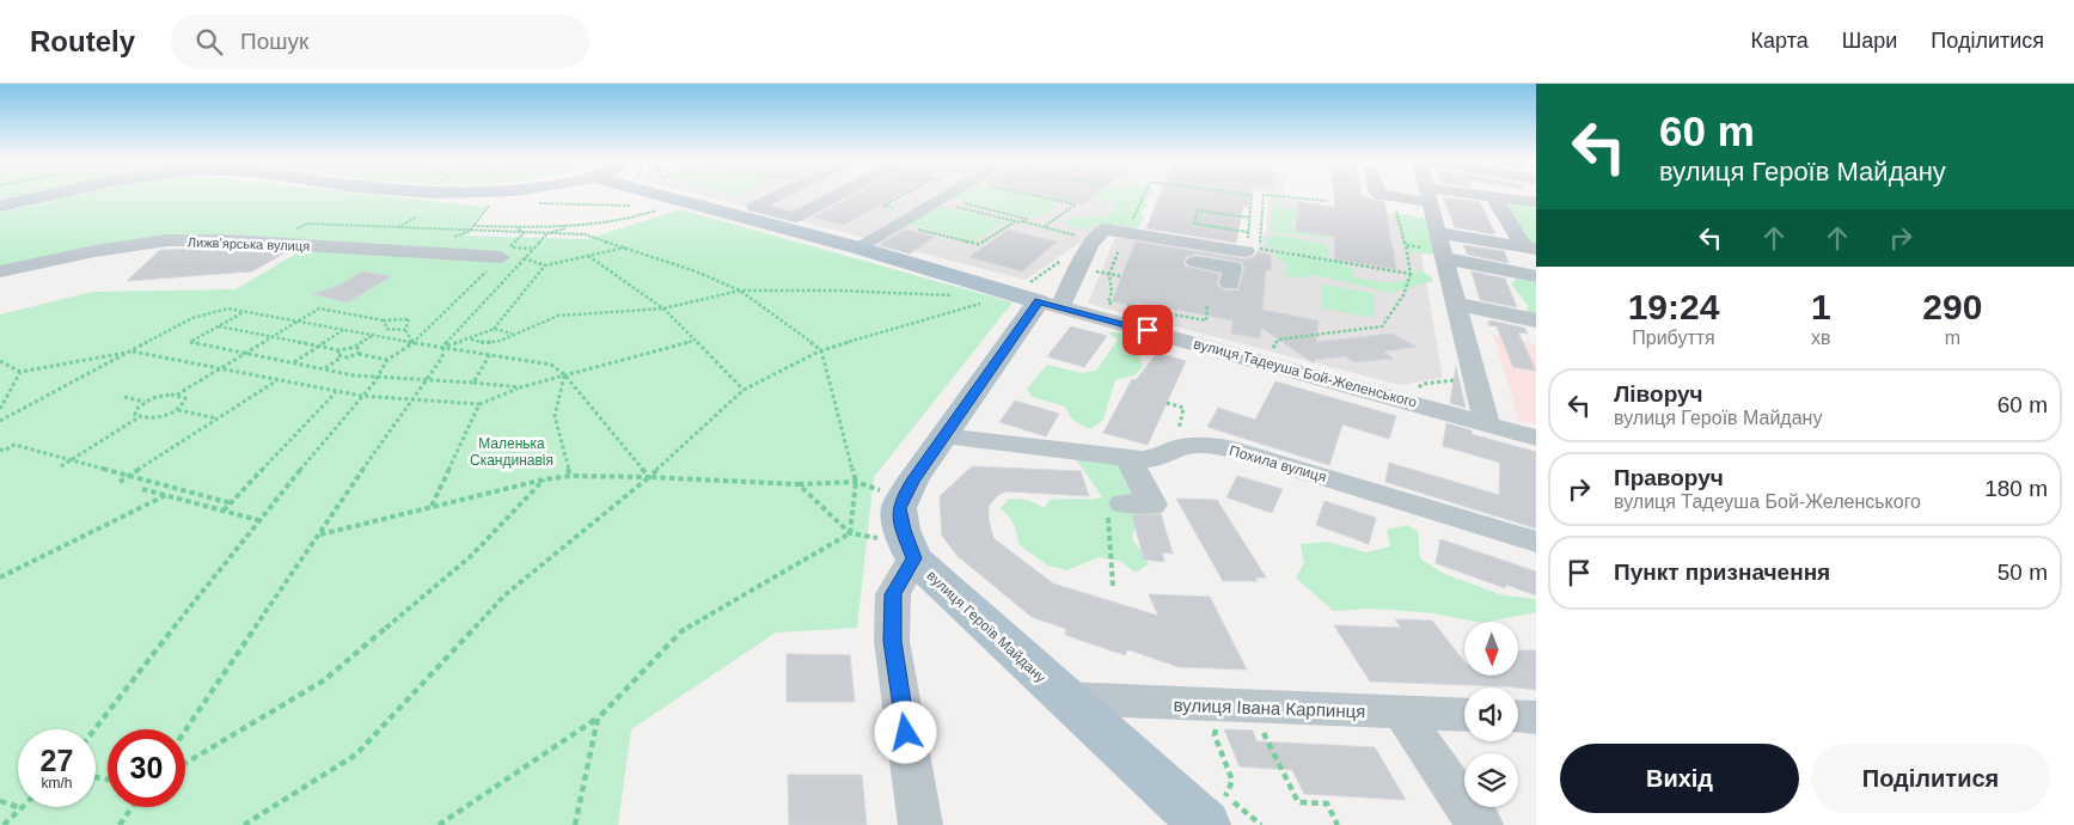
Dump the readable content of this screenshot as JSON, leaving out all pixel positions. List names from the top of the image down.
{
  "streets": {
    "main road": ["вулиця Героїв Майдану"],
    "street": [
      "Лижвʼярська вулиця",
      "вулиця Тадеуша Бой-Желенського",
      "Похила вулиця",
      "вулиця Івана Карпинця"
    ]
  },
  "crossings": [
    ["вулиця Тадеуша Бой-Желенського", "вулиця Героїв Майдану"],
    ["Похила вулиця", "вулиця Героїв Майдану"],
    ["вулиця Героїв Майдану", "вулиця Івана Карпинця"]
  ],
  "parks": ["Маленька Скандинавія"],
  "north": "bottom",
  "page": {
    "header": "Routely",
    "search": "Пошук",
    "nav": ["Карта", "Шари", "Поділитися"],
    "turn": ["60 m", "вулиця Героїв Майдану"],
    "eta": [
      "19:24",
      "Прибуття",
      "1",
      "хв",
      "290",
      "m"
    ],
    "list": [
      {
        "name": "Ліворуч",
        "note": "вулиця Героїв Майдану",
        "value": "60 m"
      },
      {
        "name": "Праворуч",
        "note": "вулиця Тадеуша Бой-Желенського",
        "value": "180 m"
      },
      {
        "name": "Пункт призначення",
        "value": "50 m"
      }
    ],
    "speed": "27 km/h",
    "limit": "30",
    "buttons": ["Вихід", "Поділитися"]
  }
}
